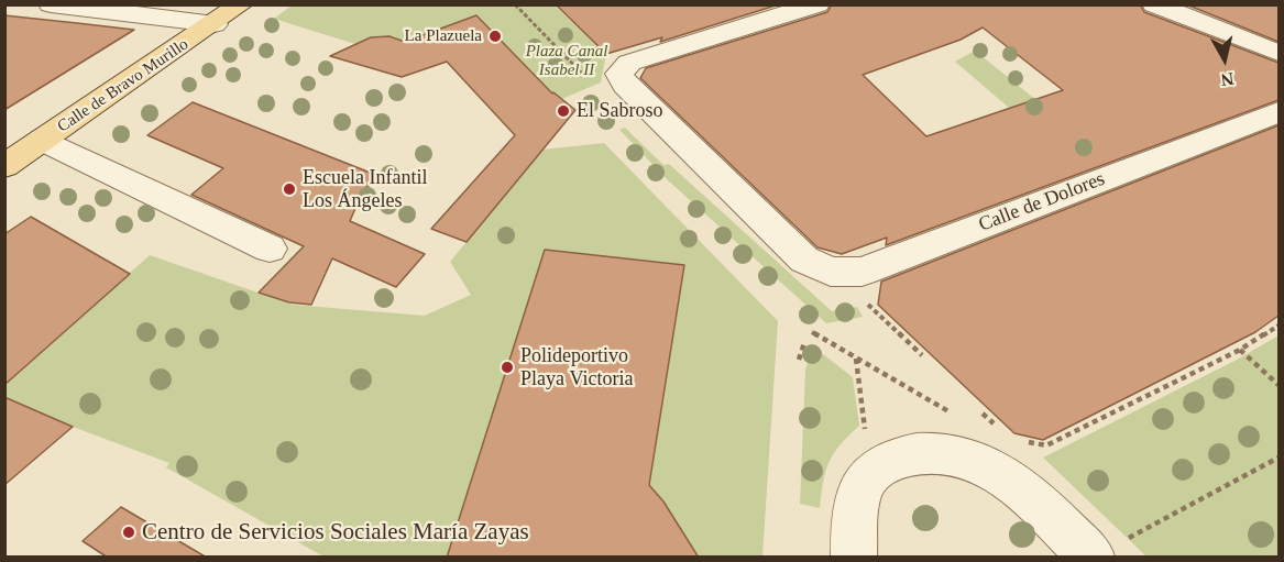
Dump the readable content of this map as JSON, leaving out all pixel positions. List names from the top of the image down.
{
  "streets": {
    "main road": ["Calle de Bravo Murillo"],
    "street": ["Calle de Dolores"]
  },
  "parks": ["Plaza Canal Isabel II"],
  "places": [
    "La Plazuela",
    "El Sabroso",
    "Escuela Infantil Los Ángeles",
    "Polideportivo Playa Victoria",
    "Centro de Servicios Sociales María Zayas"
  ],
  "north": "bottom"
}
